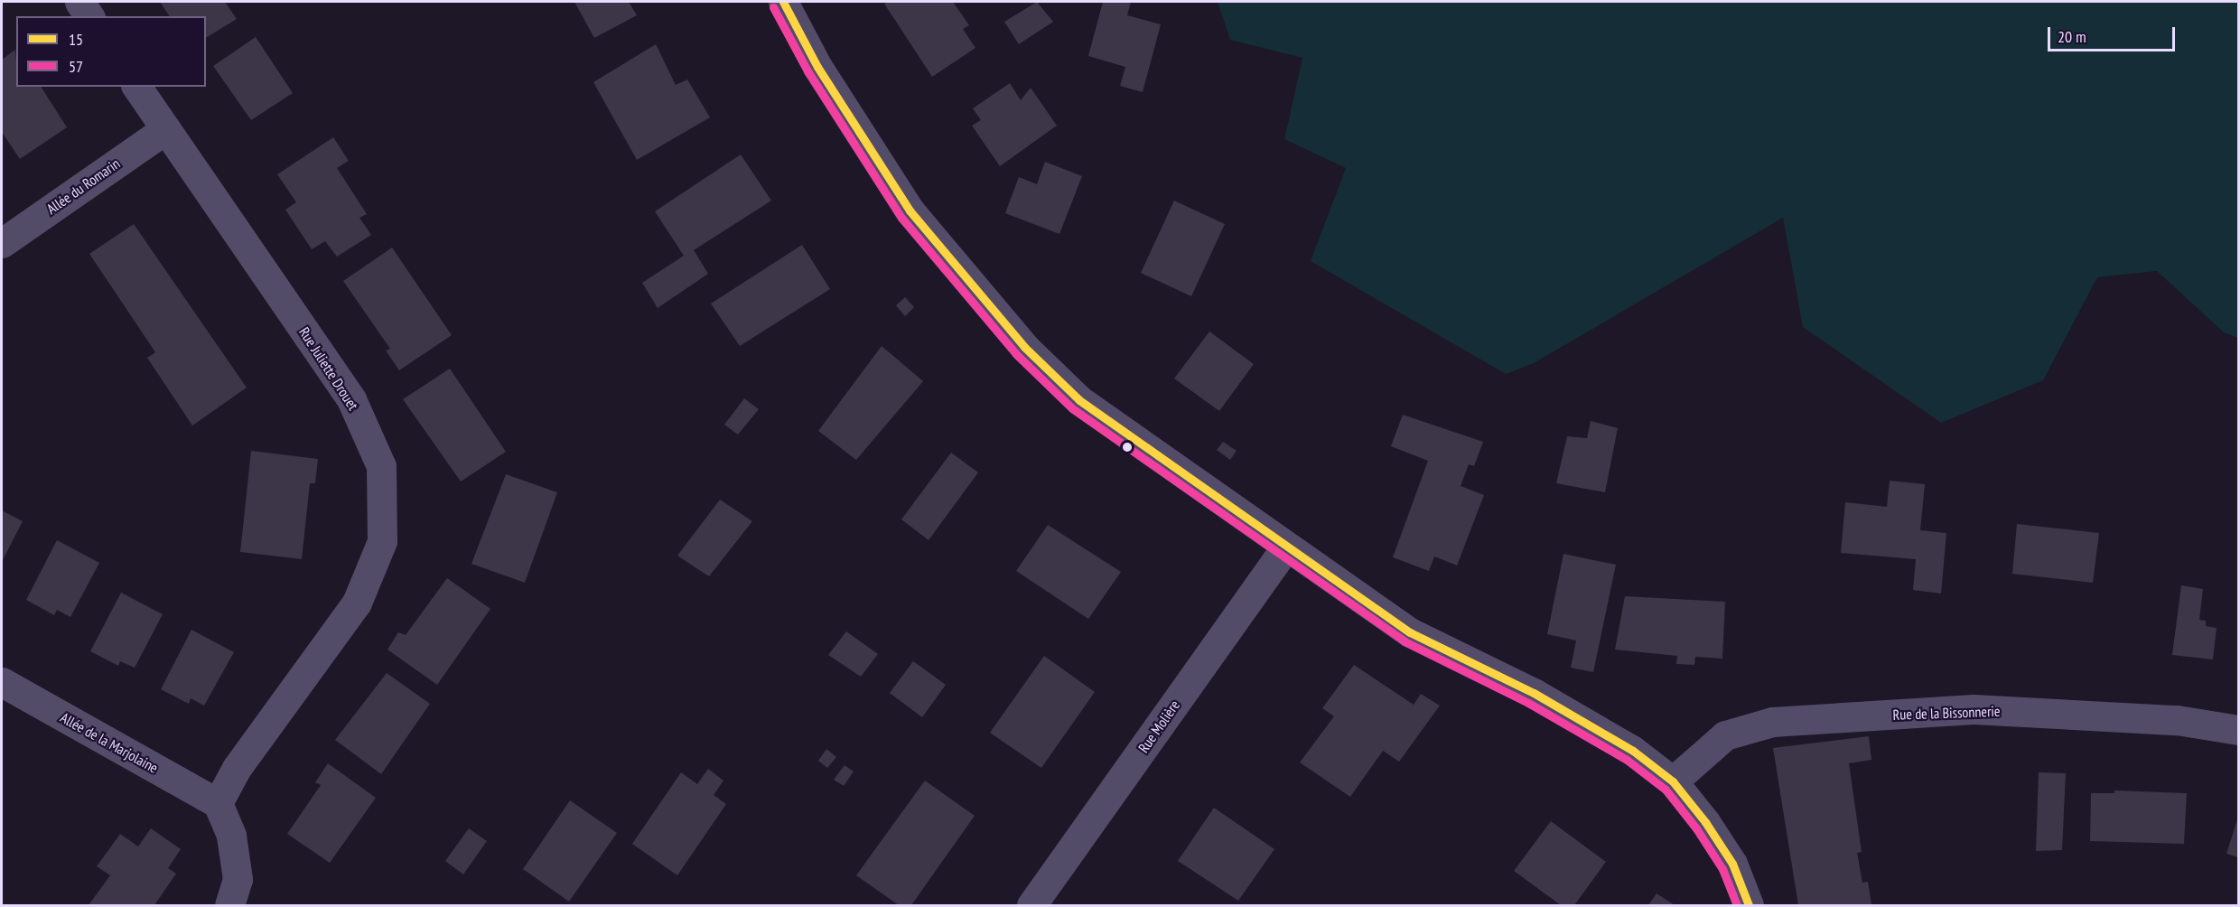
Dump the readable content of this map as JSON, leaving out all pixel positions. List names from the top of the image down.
{
  "streets": {
    "street": [
      "Allée du Romarin",
      "Rue Juliette Drouet",
      "Rue de la Bissonnerie",
      "Rue Molière",
      "Allée de la Marjolaine"
    ]
  },
  "crossings": [
    ["Allée du Romarin", "Rue Juliette Drouet"],
    ["Rue Juliette Drouet", "Allée de la Marjolaine"]
  ],
  "lines": ["transit line 15", "transit line 57"],
  "legend": ["15", "57"],
  "scale_bar": "20 m"
}
